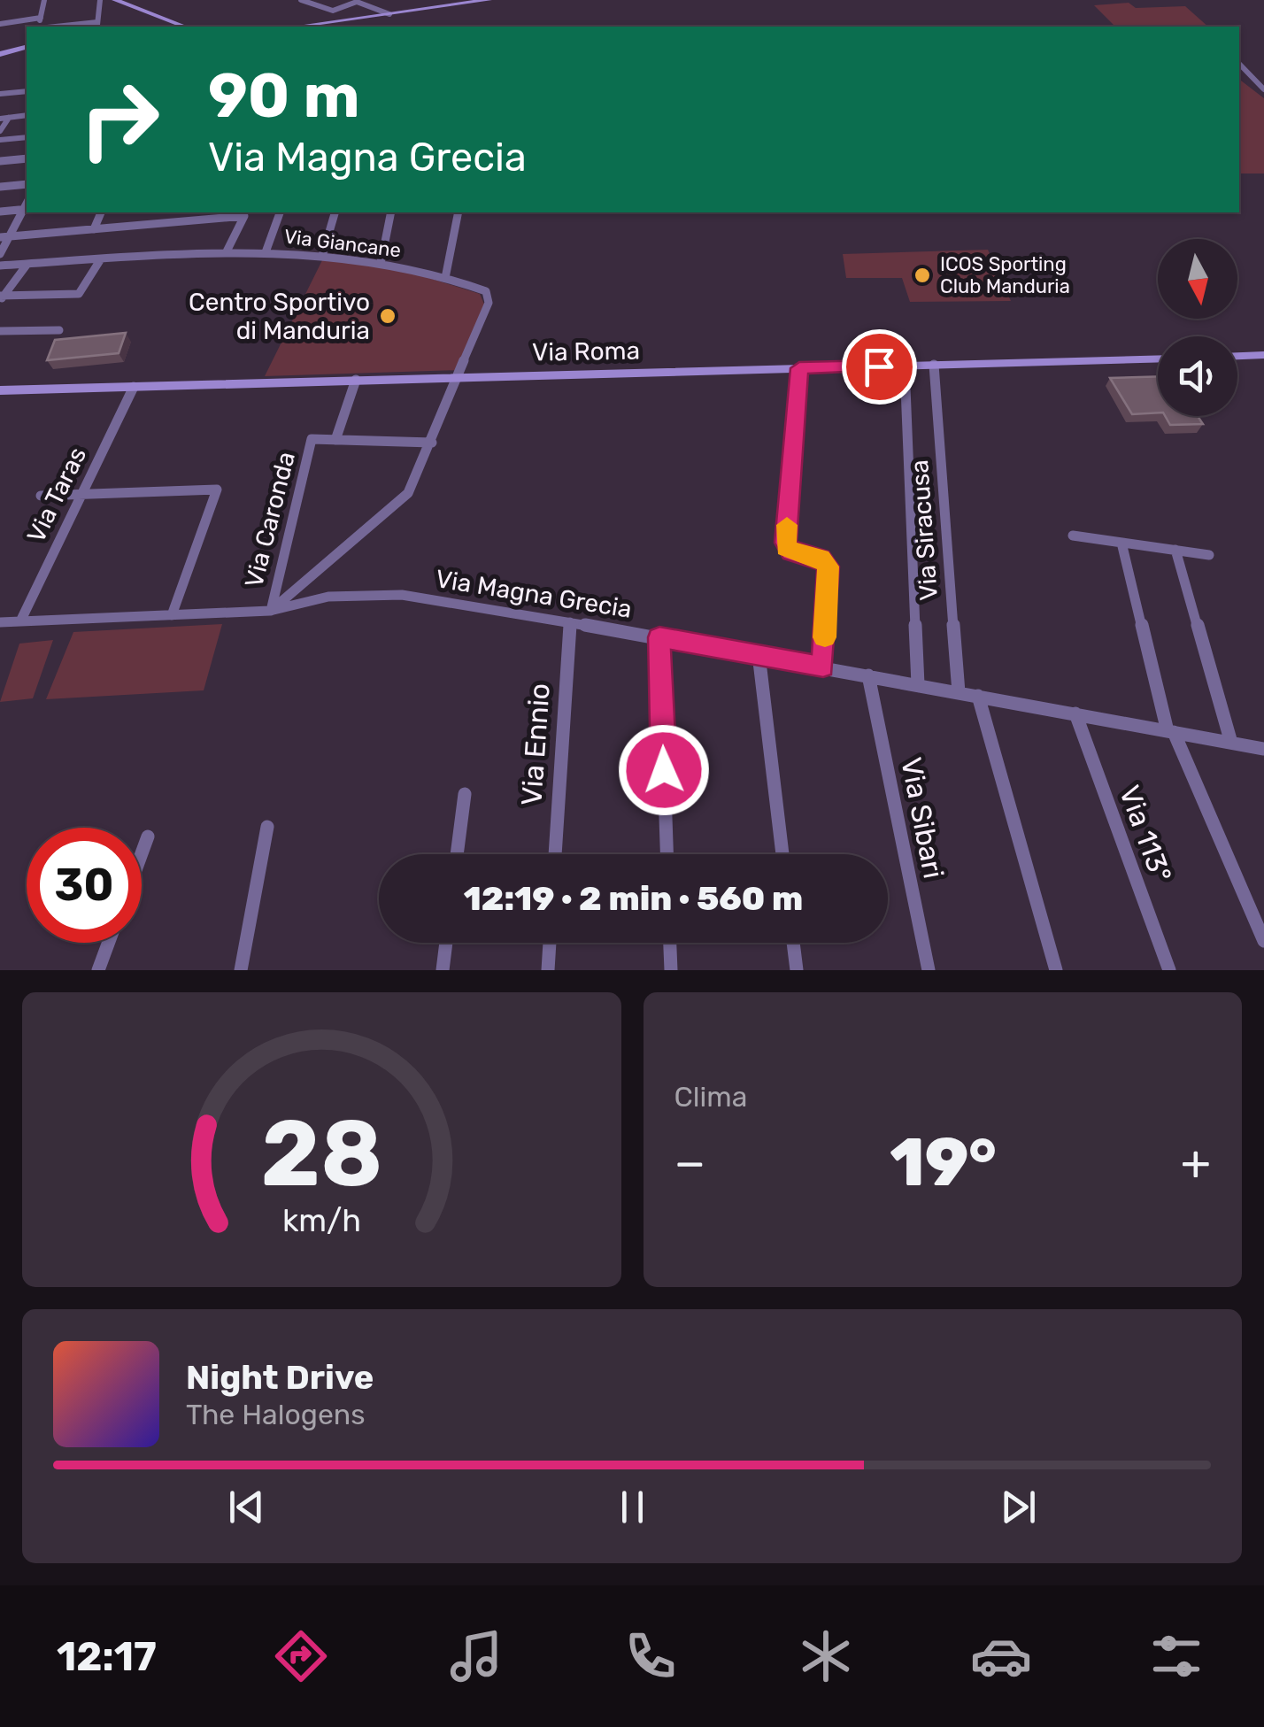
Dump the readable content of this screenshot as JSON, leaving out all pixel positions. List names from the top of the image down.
{
  "streets": {
    "street": [
      "Via Giancane",
      "Via Roma",
      "Via Taras",
      "Via Caronda",
      "Via Siracusa",
      "Via Magna Grecia",
      "Via Ennio",
      "Via Sibari",
      "Via 113°"
    ]
  },
  "crossings": [
    ["Via Giancane", "Via Roma"],
    ["Via Roma", "Via Taras"],
    ["Via Roma", "Via Siracusa"],
    ["Via Taras", "Via Magna Grecia"],
    ["Via Caronda", "Via Magna Grecia"],
    ["Via Siracusa", "Via Magna Grecia"],
    ["Via Magna Grecia", "Via Ennio"],
    ["Via Magna Grecia", "Via Sibari"],
    ["Via Magna Grecia", "Via 113°"]
  ],
  "places": ["ICOS Sporting Club Manduria", "Centro Sportivo di Manduria"],
  "north": "bottom",
  "page": {
    "turn": ["90 m", "Via Magna Grecia"],
    "limit": "30",
    "trip": "12:19 · 2 min · 560 m",
    "tile": "Clima",
    "heat": ["−", "19°", "+"],
    "song": ["Night Drive", "The Halogens"],
    "tabs": "12:17",
    "gauge": ["28", "km/h"]
  }
}
